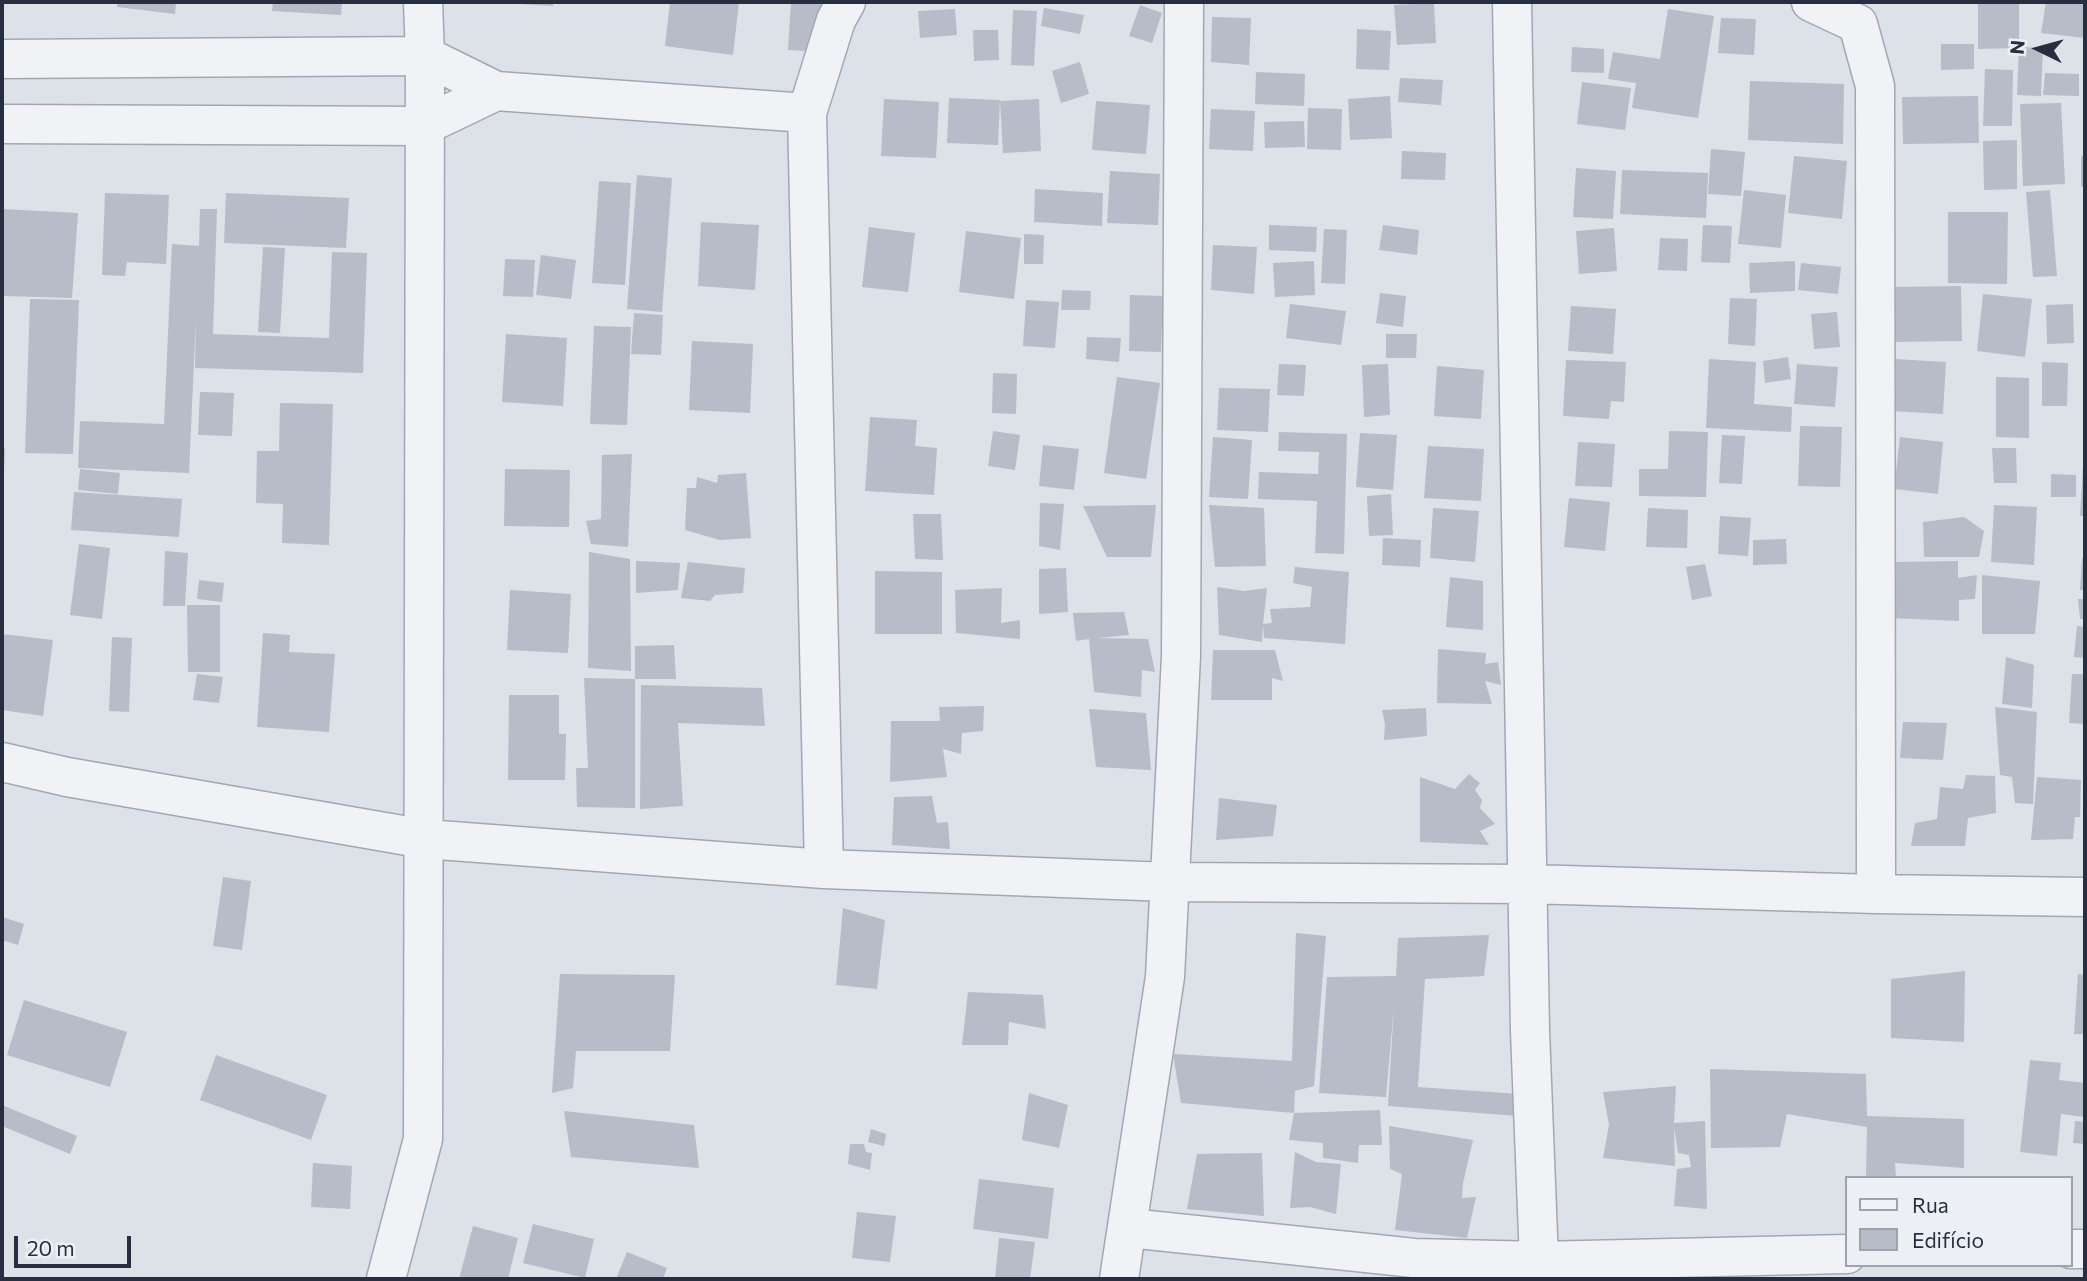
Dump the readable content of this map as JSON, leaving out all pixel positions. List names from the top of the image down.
{
  "legend": ["Rua", "Edifício"],
  "scale_bar": "20 m",
  "north": "left"
}
